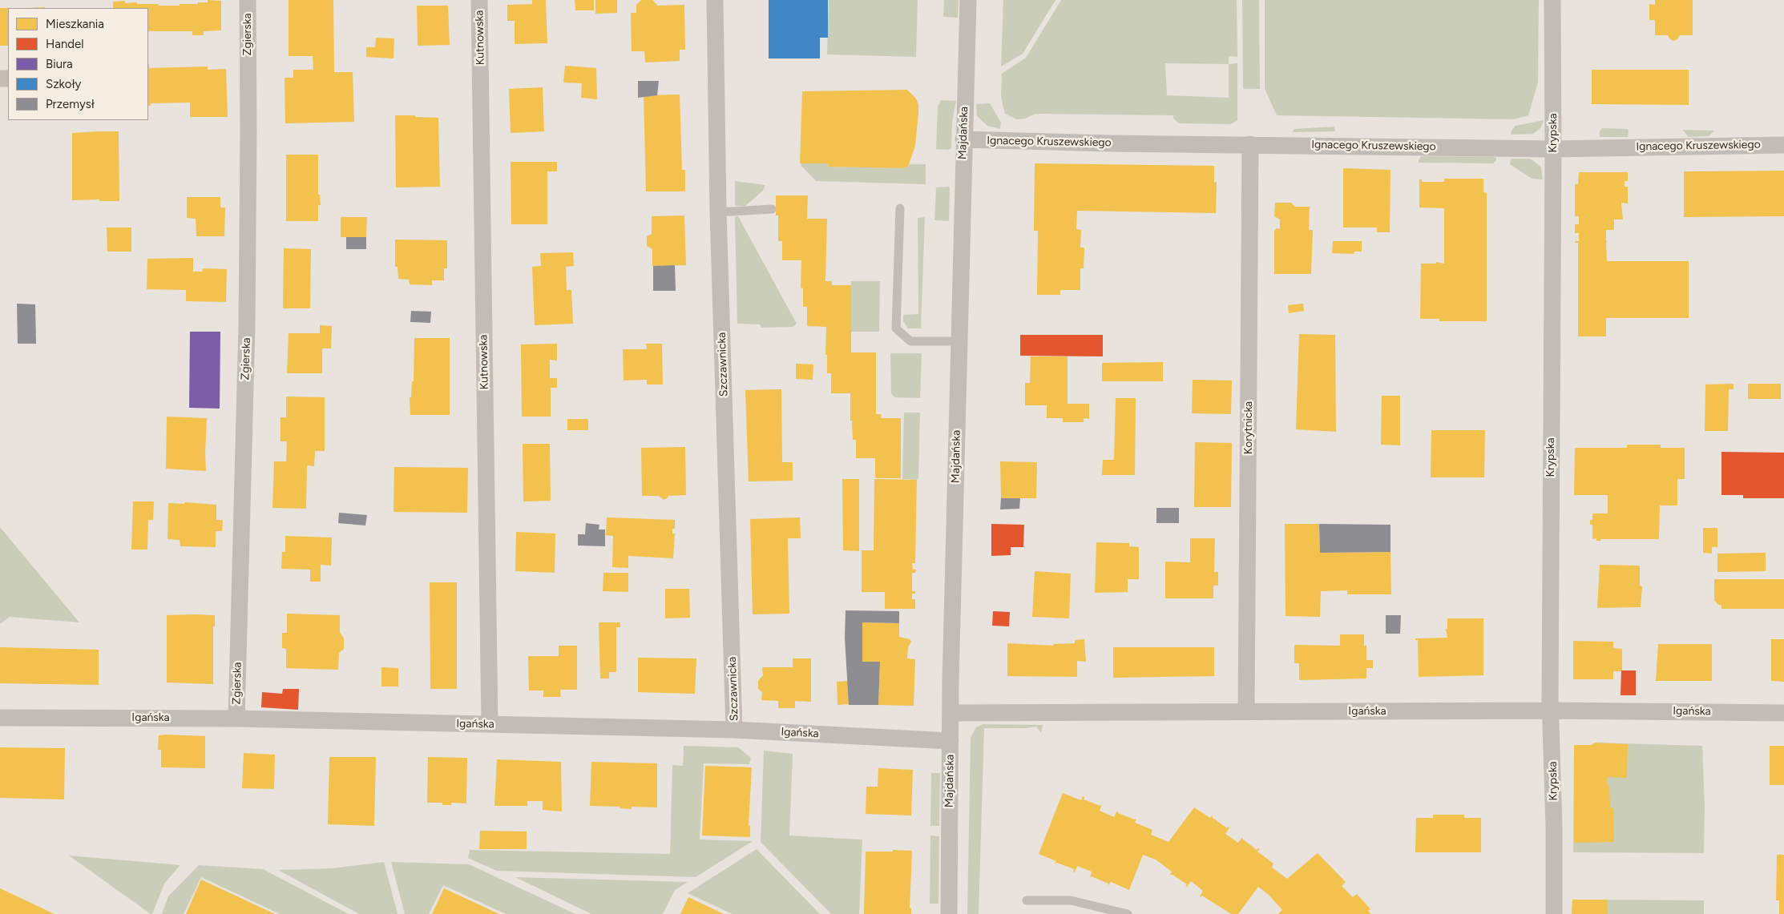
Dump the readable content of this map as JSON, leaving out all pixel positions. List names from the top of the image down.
{
  "streets": {
    "street": [
      "Zgierska",
      "Kutnowska",
      "Majdańska",
      "Krypska",
      "Ignacego Kruszewskiego",
      "Szczawnicka",
      "Korytnicka",
      "Igańska"
    ]
  },
  "crossings": [
    ["Zgierska", "Igańska"],
    ["Kutnowska", "Igańska"],
    ["Majdańska", "Ignacego Kruszewskiego"],
    ["Majdańska", "Igańska"],
    ["Krypska", "Ignacego Kruszewskiego"],
    ["Krypska", "Igańska"],
    ["Ignacego Kruszewskiego", "Korytnicka"],
    ["Szczawnicka", "Igańska"],
    ["Korytnicka", "Igańska"]
  ],
  "legend": [
    "Mieszkania",
    "Handel",
    "Biura",
    "Szkoły",
    "Przemysł"
  ]
}
